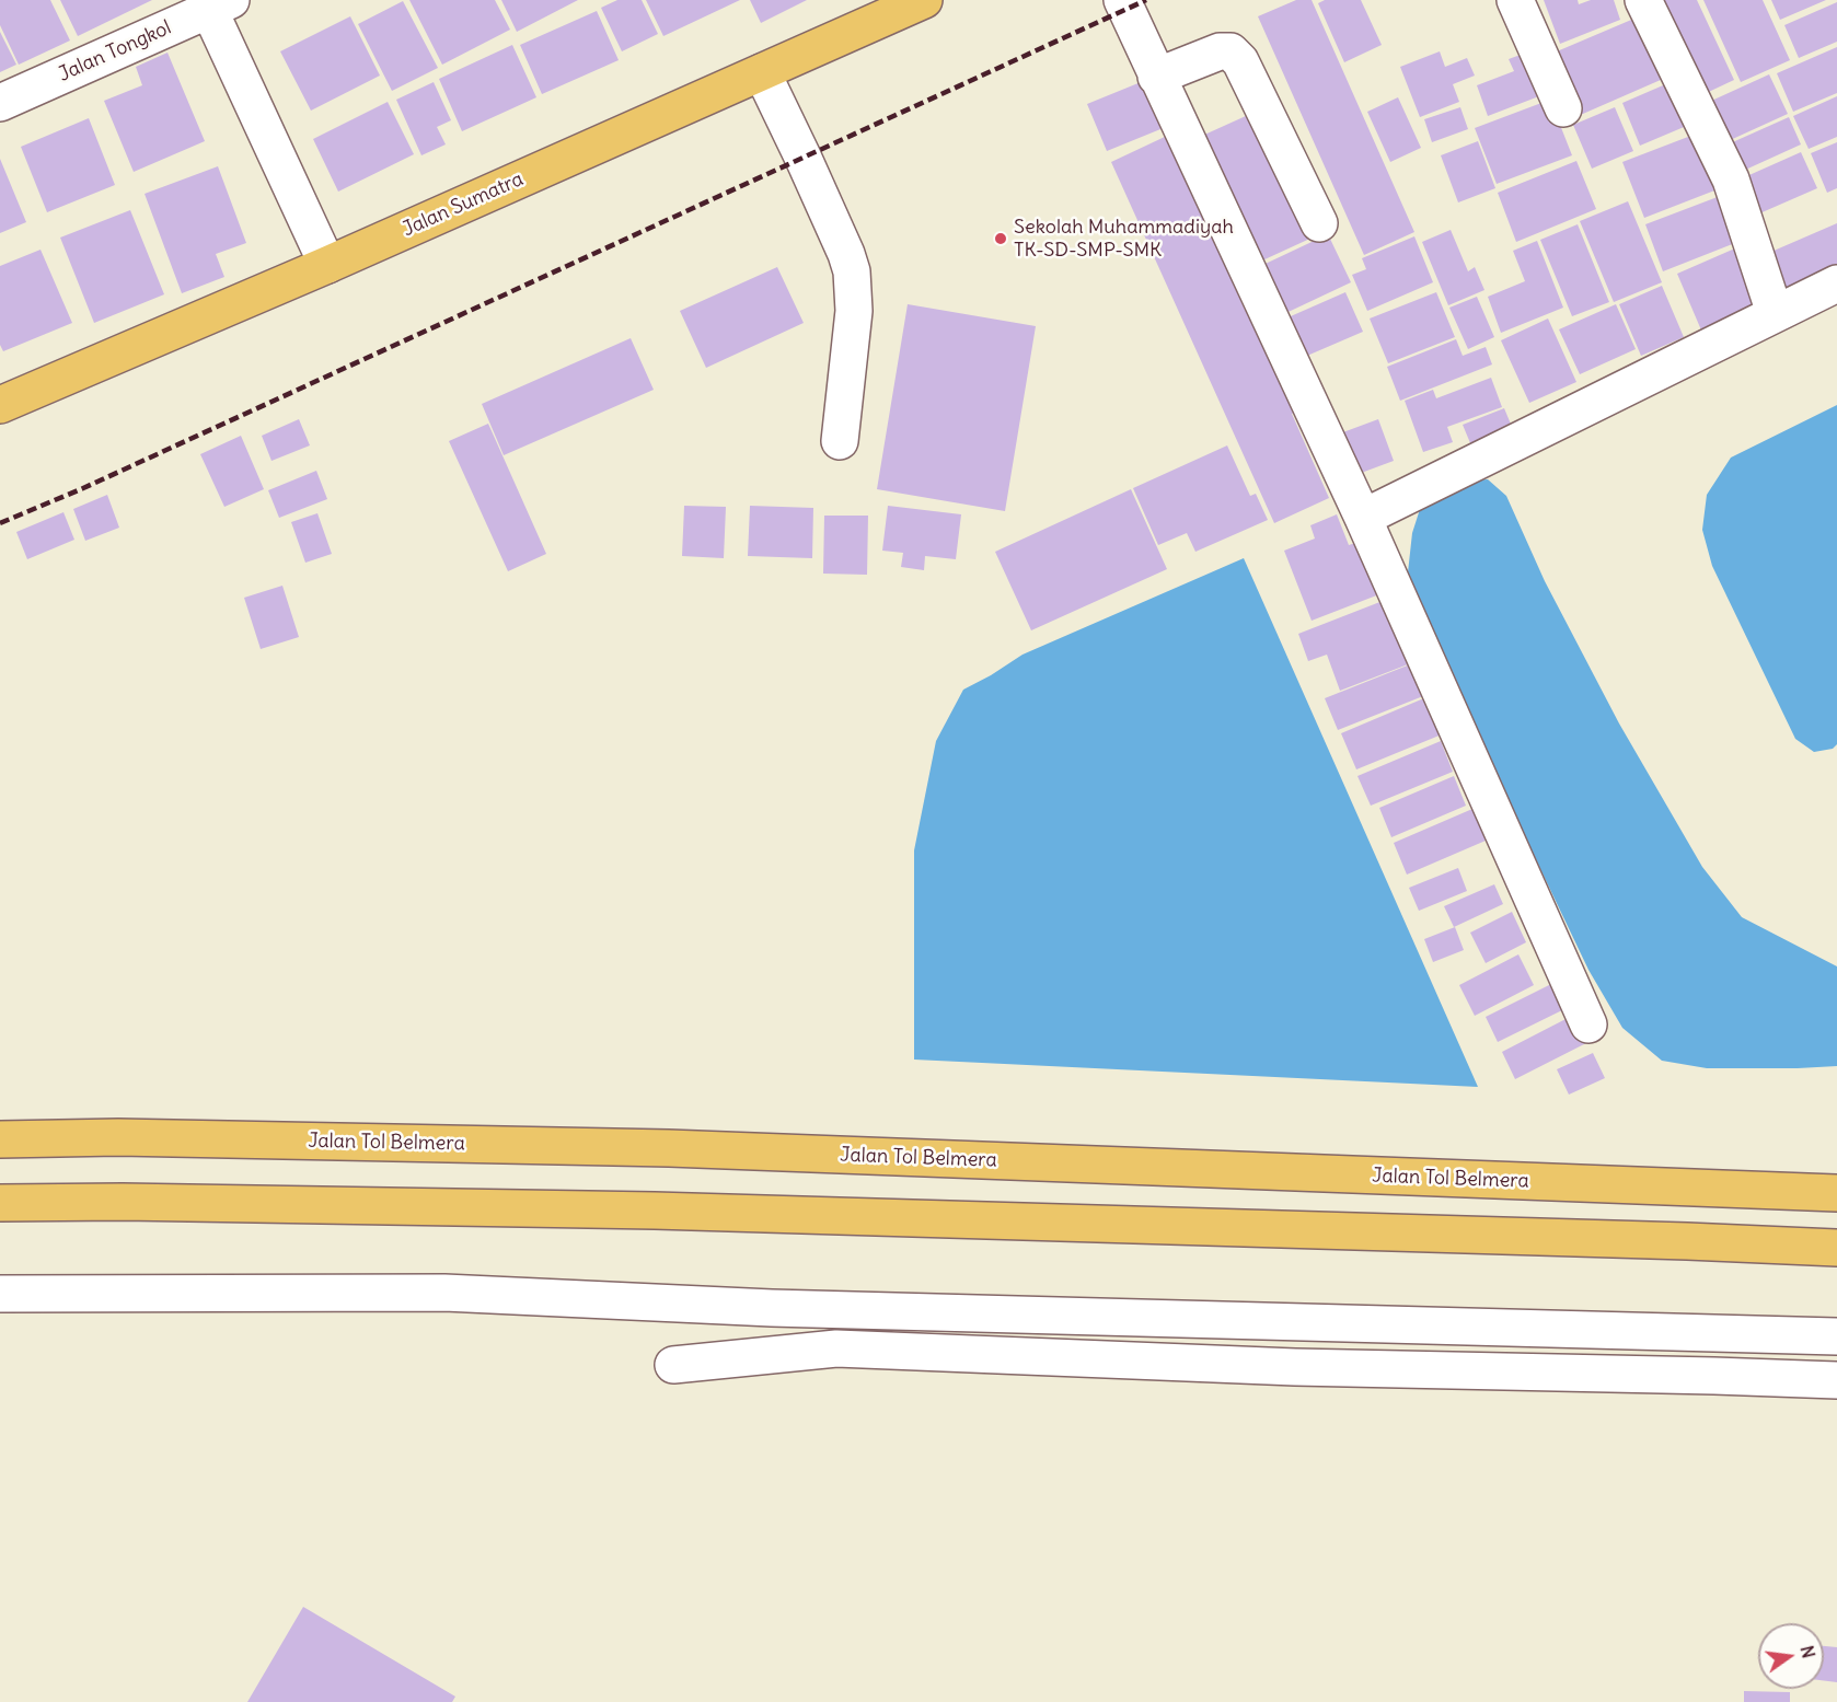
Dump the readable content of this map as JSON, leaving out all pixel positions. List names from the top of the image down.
{
  "streets": {
    "highway": ["Jalan Sumatra", "Jalan Tol Belmera"],
    "street": ["Jalan Tongkol"]
  },
  "places": ["Sekolah Muhammadiyah TK-SD-SMP-SMK"],
  "north": "right"
}
